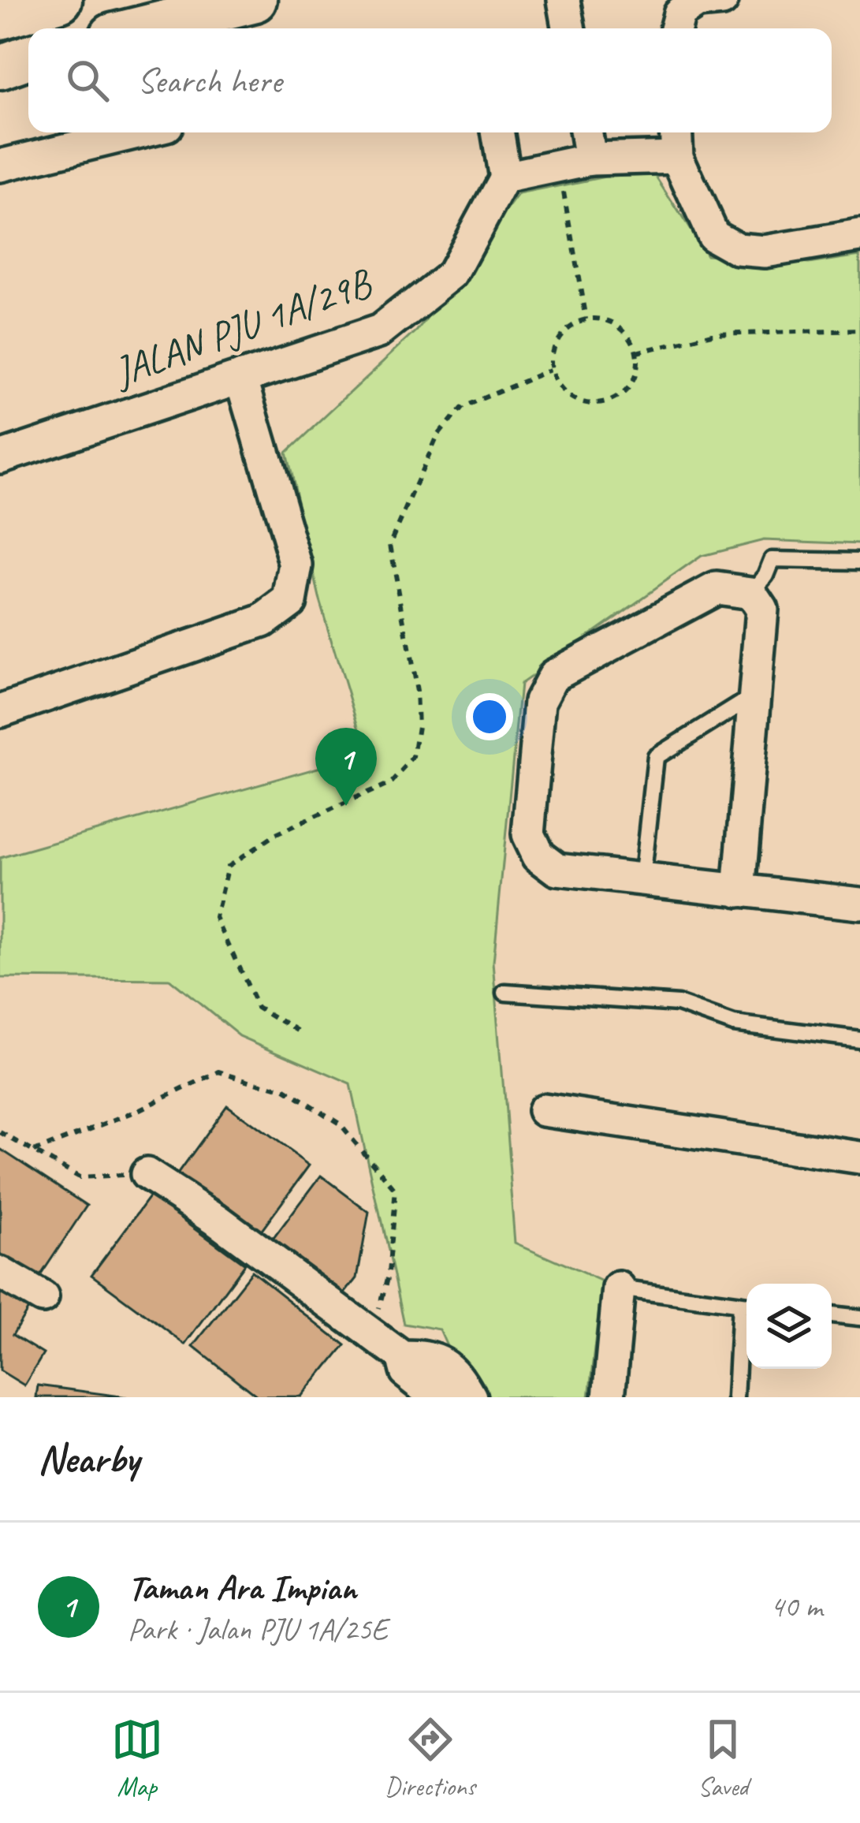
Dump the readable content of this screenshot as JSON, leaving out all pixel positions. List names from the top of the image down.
{
  "streets": {
    "street": ["JALAN PJU 1A/29B"]
  },
  "page": {
    "search": "Search here",
    "pins": "1",
    "heading": "Nearby",
    "list": [
      {
        "mark": "1",
        "name": "Taman Ara Impian",
        "note": "Park · Jalan PJU 1A/25E",
        "value": "40 m"
      }
    ],
    "nav": ["Map", "Directions", "Saved"]
  }
}
